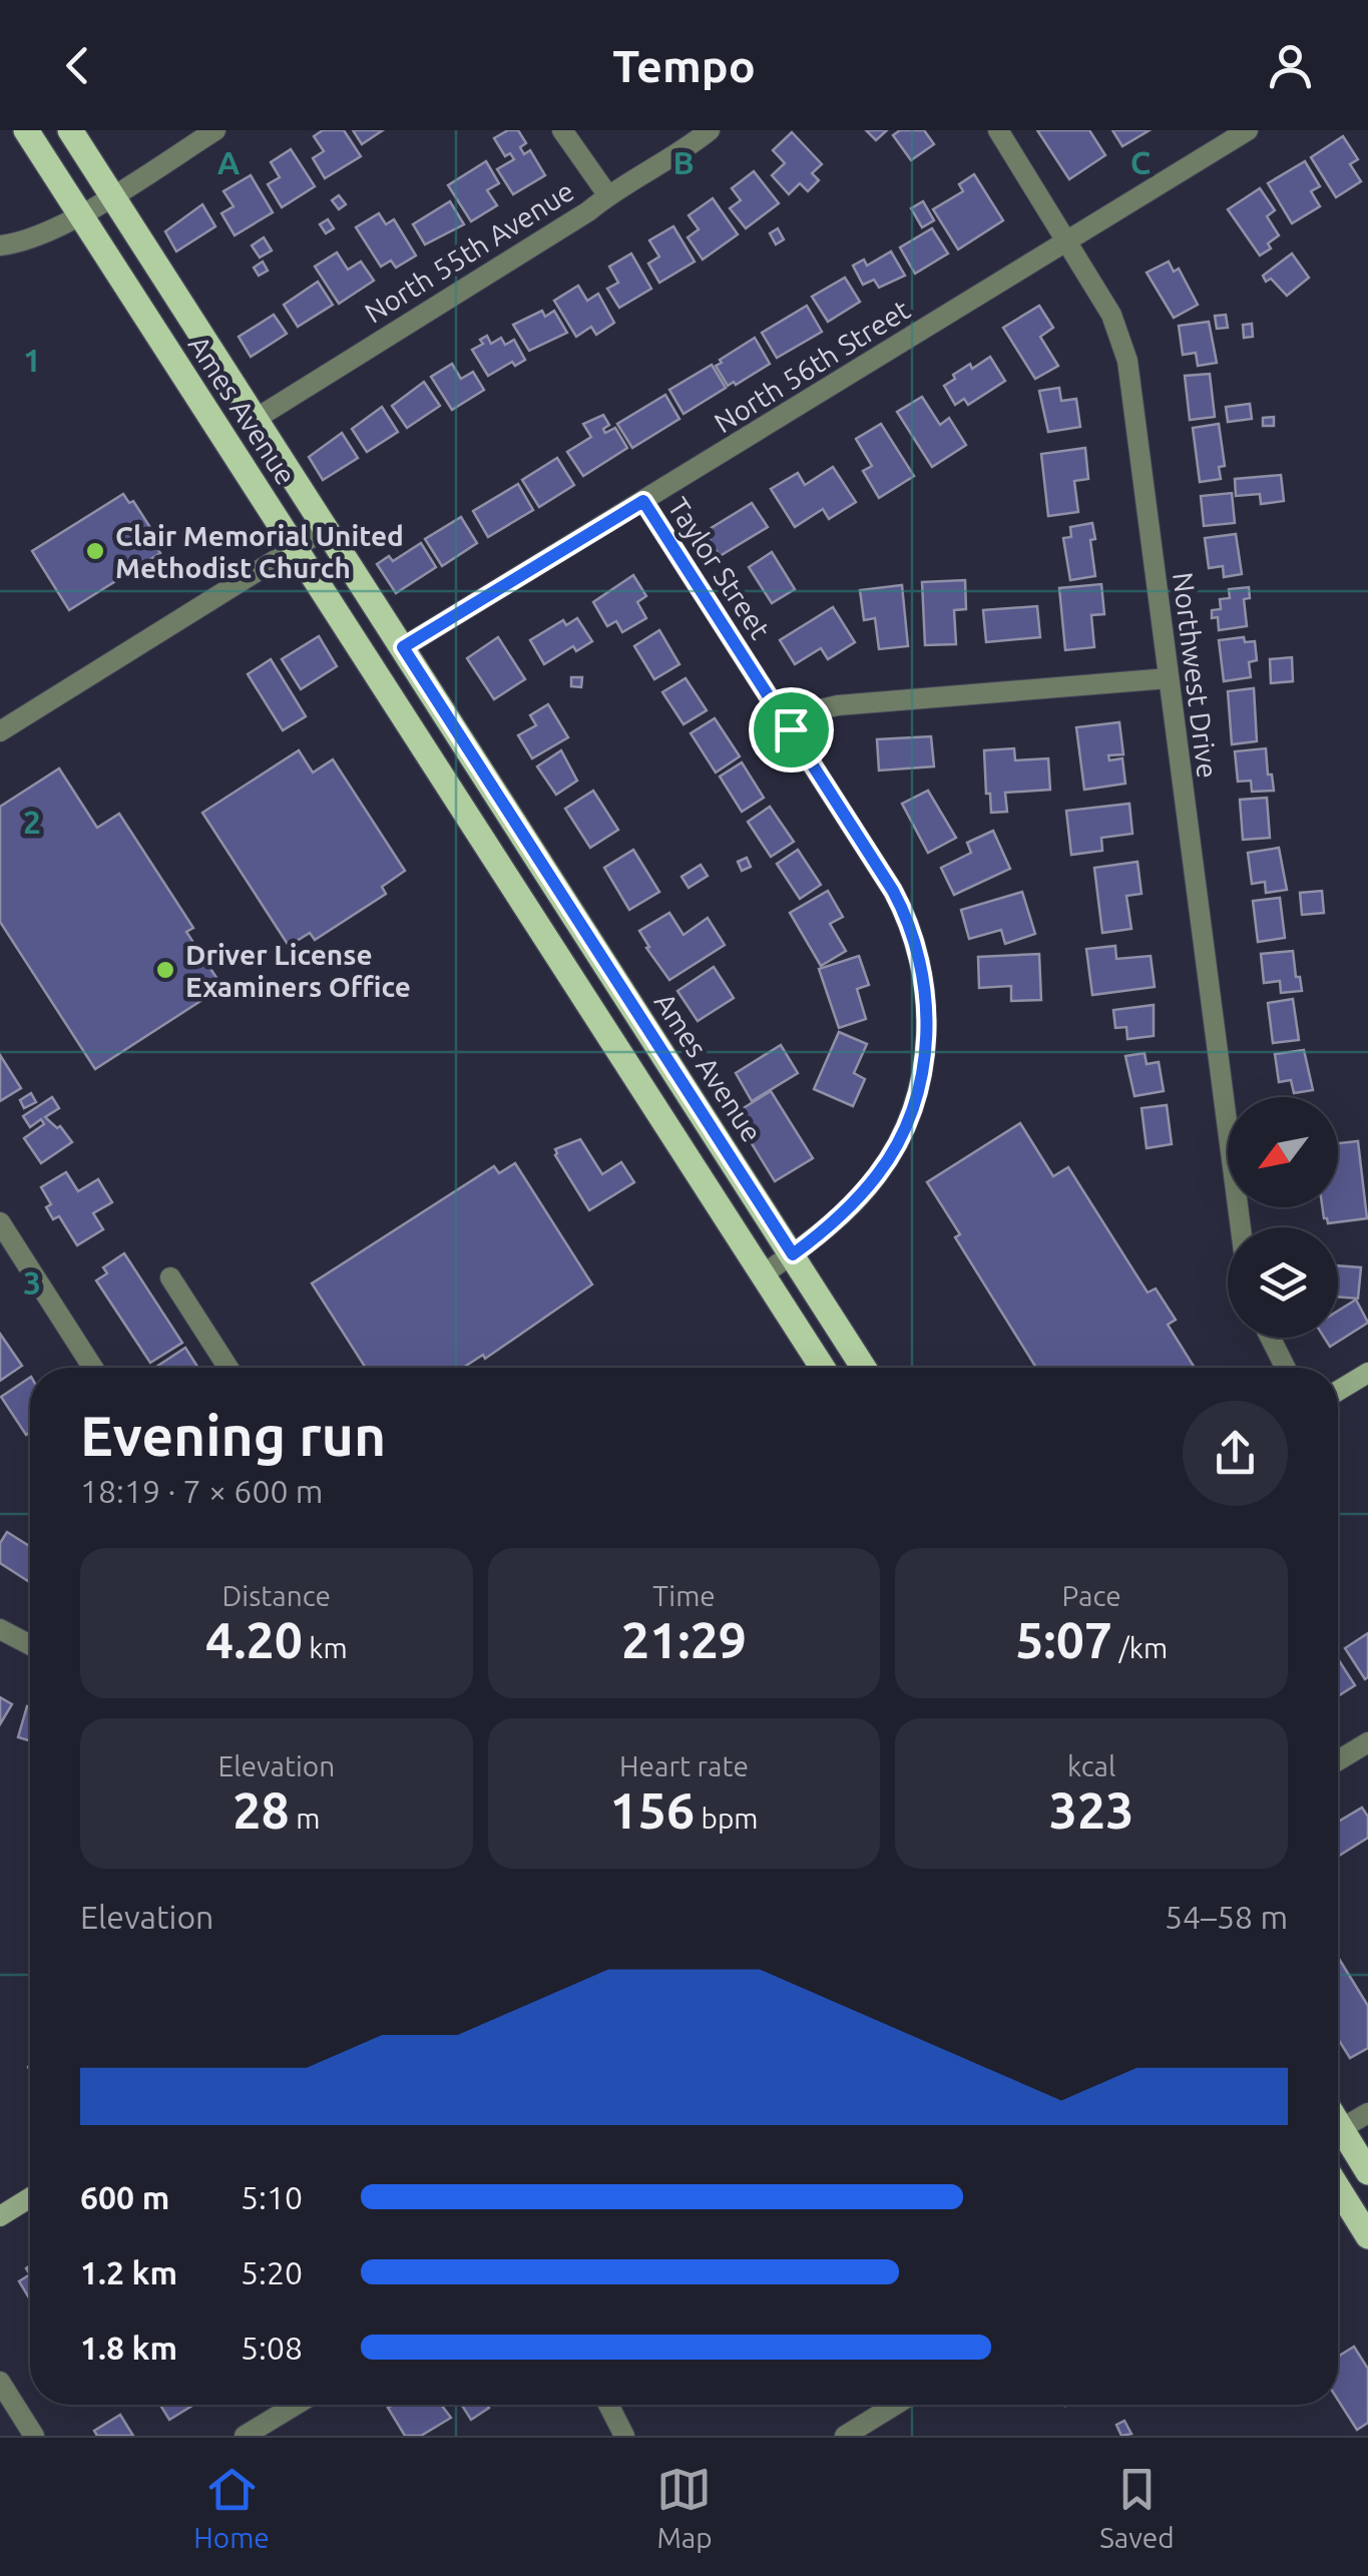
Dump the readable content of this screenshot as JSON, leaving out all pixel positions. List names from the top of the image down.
{
  "streets": {
    "main road": ["Ames Avenue"],
    "street": [
      "North 55th Avenue",
      "North 56th Street",
      "Taylor Street",
      "Northwest Drive"
    ]
  },
  "crossings": [
    ["North 55th Avenue", "Ames Avenue"],
    ["North 56th Street", "Ames Avenue"],
    ["North 56th Street", "Taylor Street"],
    ["North 56th Street", "Northwest Drive"],
    ["Ames Avenue", "Taylor Street"]
  ],
  "places": ["Clair Memorial United Methodist Church", "Driver License Examiners Office"],
  "north": "bottom left",
  "page": {
    "header": "Tempo",
    "heading": ["Evening run", "18:19 · 7 × 600 m"],
    "stats": [
      ["Distance", "4.20 km"],
      ["Time", "21:29"],
      ["Pace", "5:07 /km"],
      ["Elevation", "28 m"],
      ["Heart rate", "156 bpm"],
      ["kcal", "323"]
    ],
    "chart": ["Elevation", "54–58 m"],
    "list": [
      {
        "name": "600 m",
        "note": "5:10"
      },
      {
        "name": "1.2 km",
        "note": "5:20"
      },
      {
        "name": "1.8 km",
        "note": "5:08"
      }
    ],
    "tabs": ["Home", "Map", "Saved"]
  },
  "grid": {
    "columns": ["A", "B", "C"],
    "rows": ["1", "2", "3"]
  }
}
